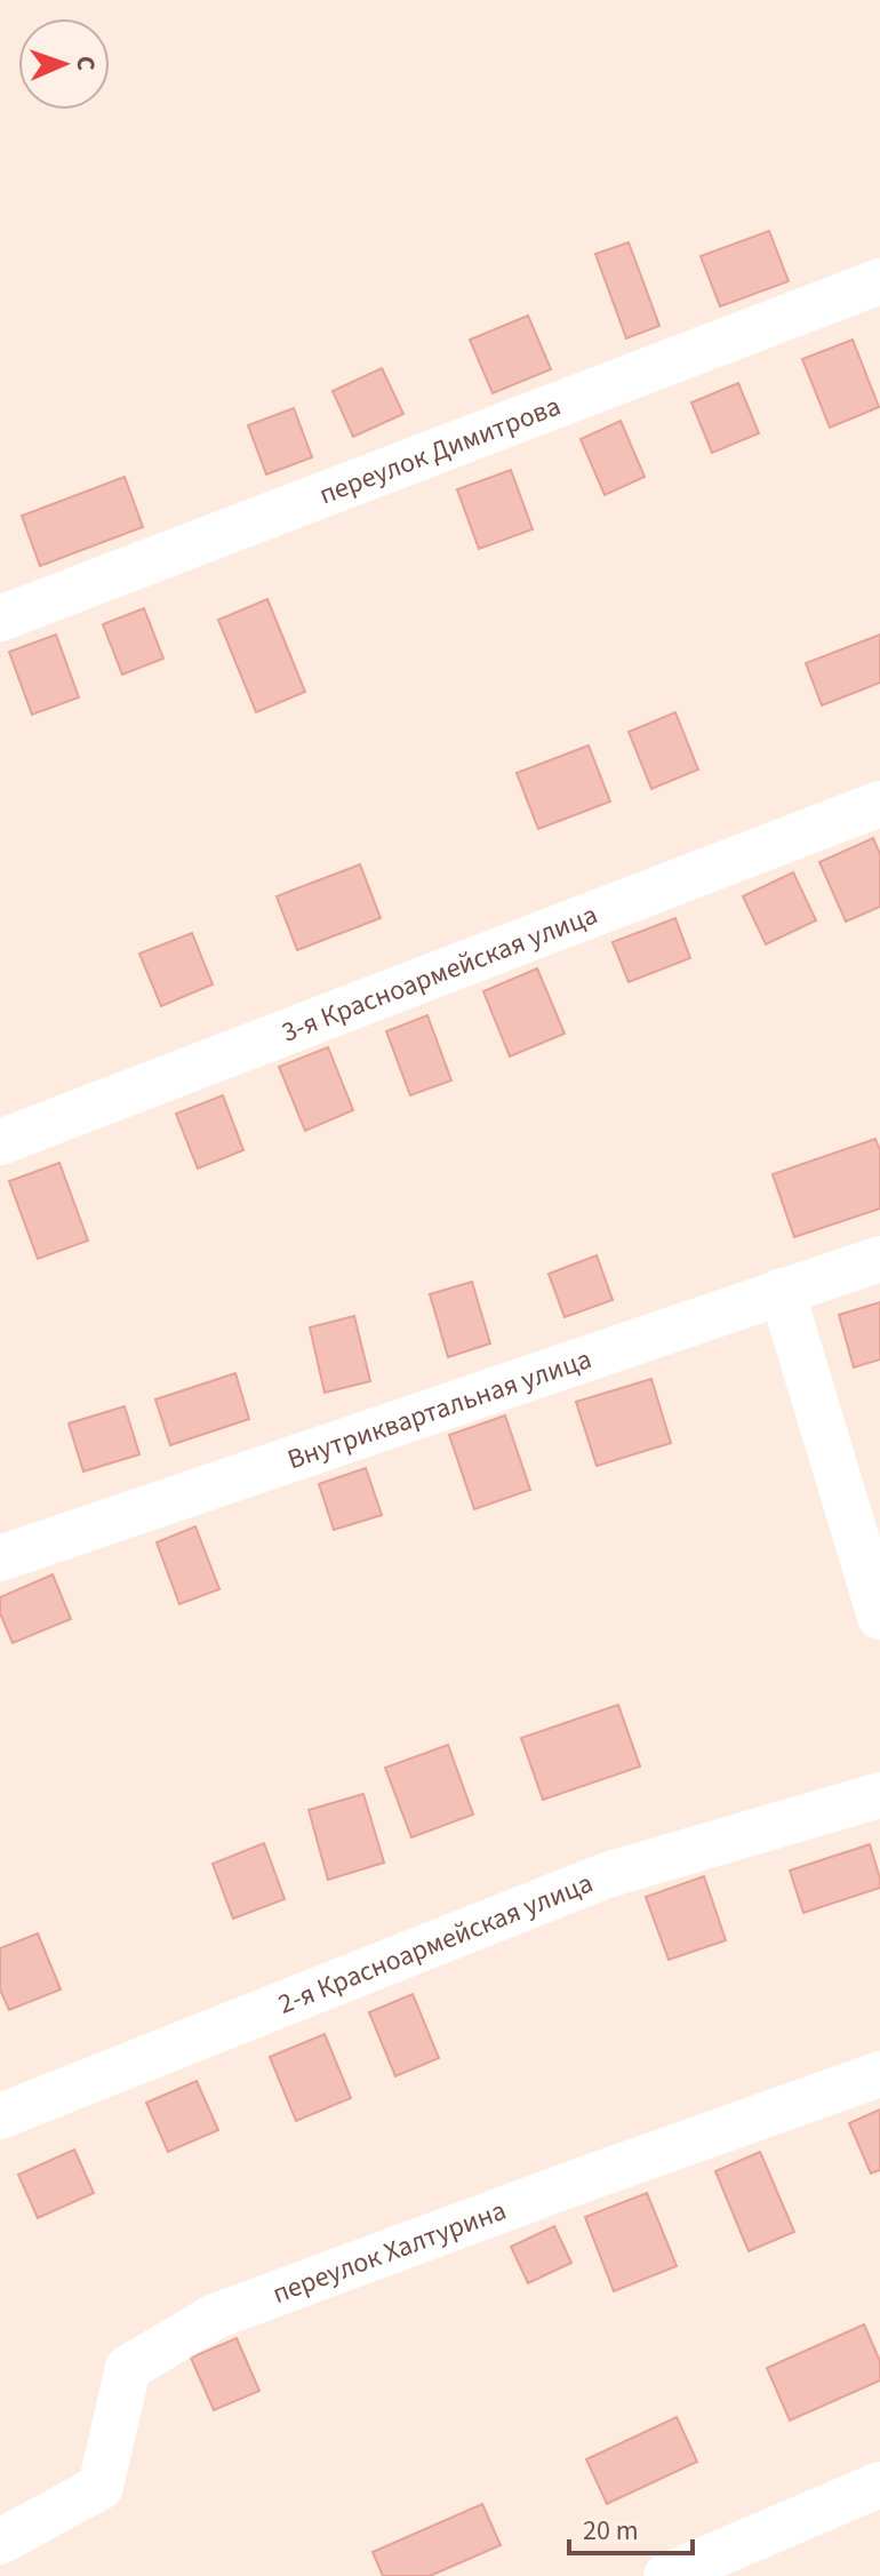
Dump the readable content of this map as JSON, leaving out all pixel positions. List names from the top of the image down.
{
  "streets": {
    "street": [
      "переулок Димитрова",
      "3-я Красноармейская улица",
      "Внутриквартальная улица",
      "2-я Красноармейская улица",
      "переулок Халтурина"
    ]
  },
  "scale_bar": "20 m",
  "north": "right"
}
